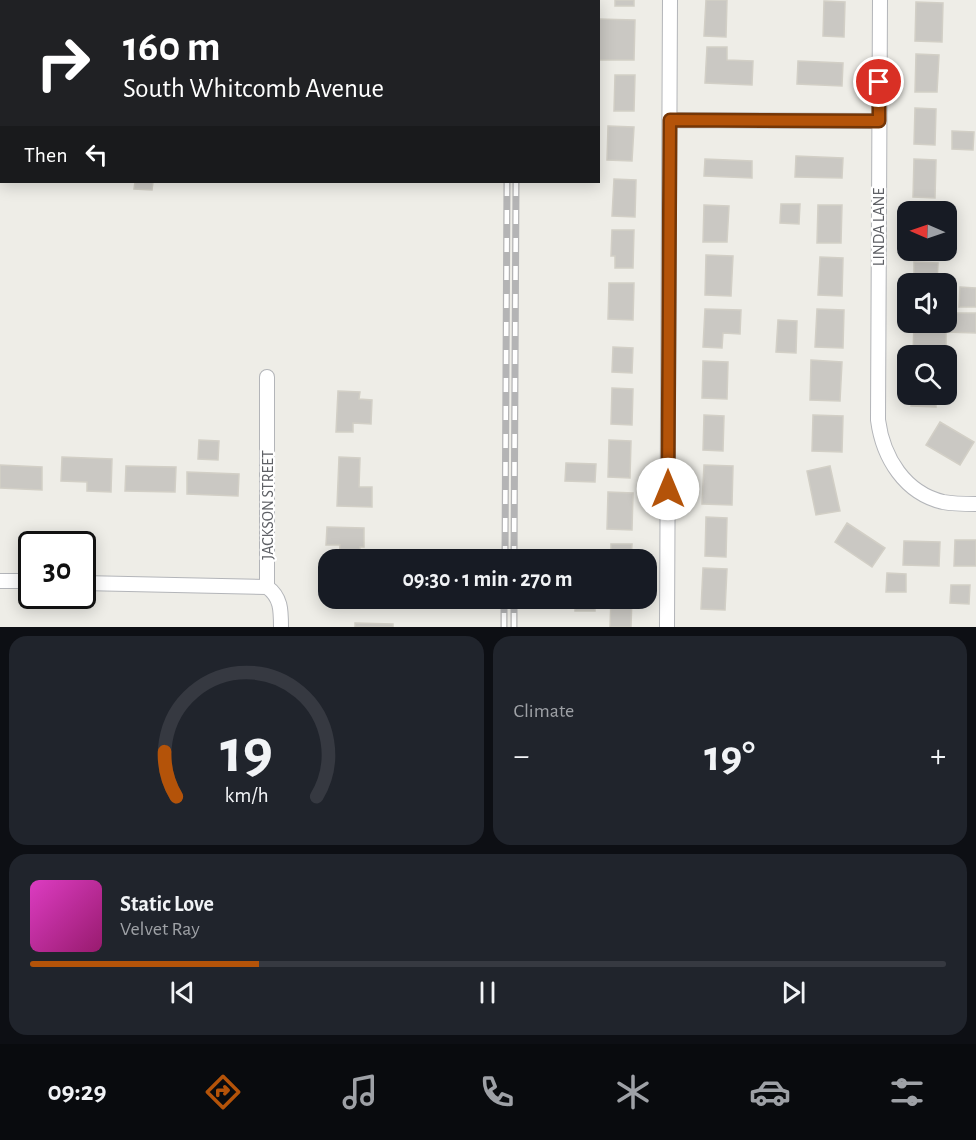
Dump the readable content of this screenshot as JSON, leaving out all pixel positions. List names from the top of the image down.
{
  "streets": {
    "street": ["LINDA LANE", "JACKSON STREET"]
  },
  "north": "left",
  "page": {
    "turn": ["160 m", "South Whitcomb Avenue"],
    "then": "Then",
    "limit": "30",
    "trip": "09:30 · 1 min · 270 m",
    "tile": "Climate",
    "heat": ["−", "19°", "+"],
    "song": ["Static Love", "Velvet Ray"],
    "tabs": "09:29",
    "gauge": ["19", "km/h"]
  }
}
